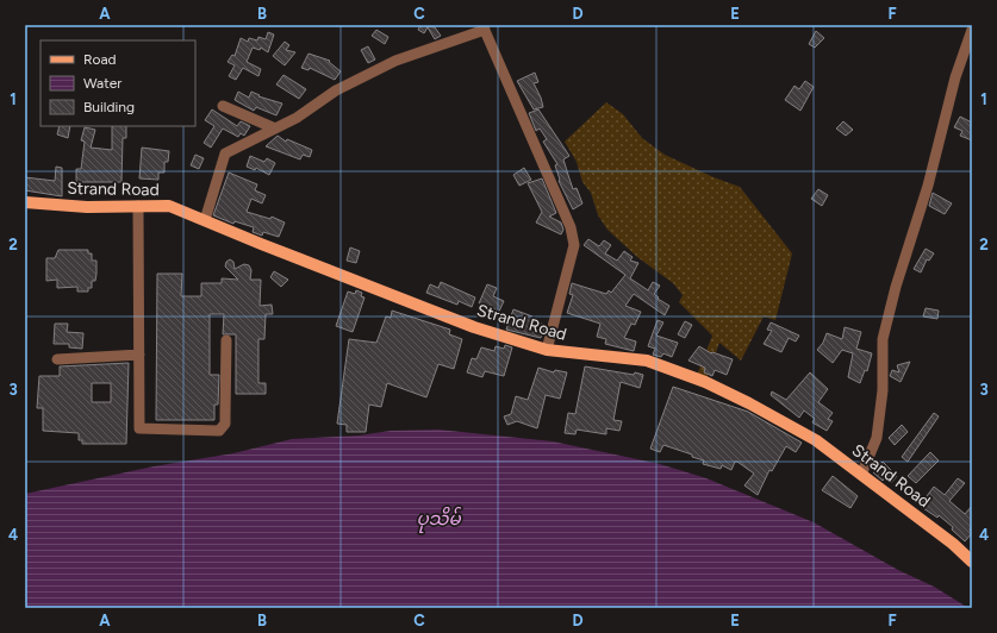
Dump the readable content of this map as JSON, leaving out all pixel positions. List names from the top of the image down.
{
  "streets": {
    "main road": ["Strand Road"]
  },
  "water": ["ပုသိမ်"],
  "legend": ["Road", "Water", "Building"],
  "grid": {
    "columns": [
      "A",
      "B",
      "C",
      "D",
      "E",
      "F"
    ],
    "rows": [
      "1",
      "2",
      "3",
      "4"
    ]
  }
}
